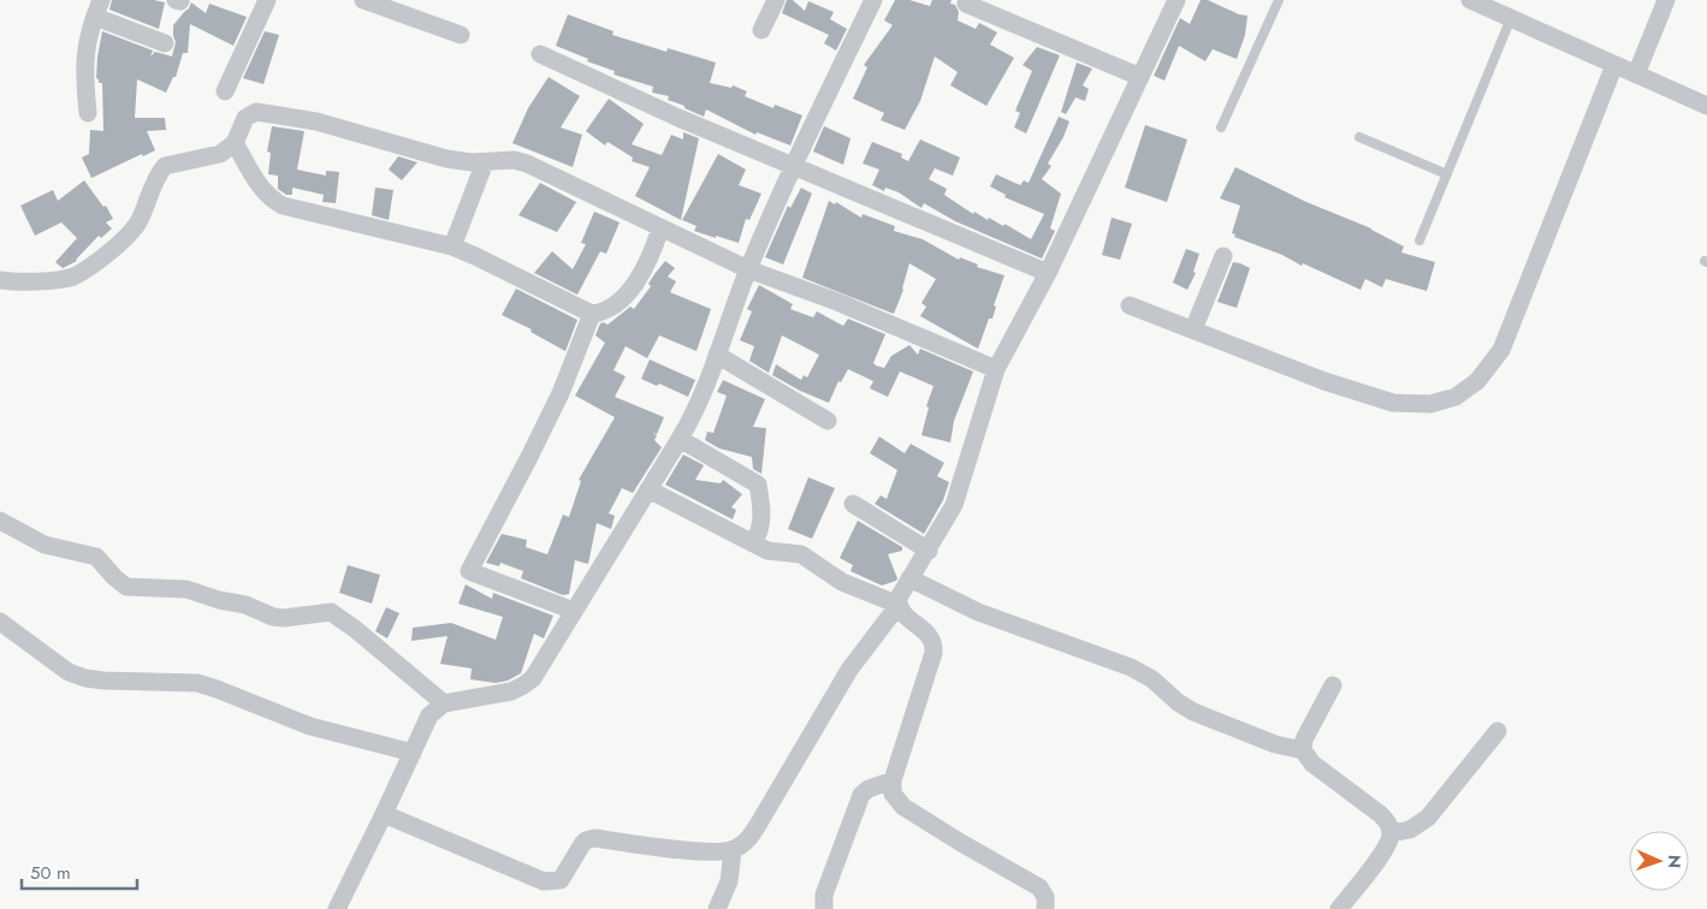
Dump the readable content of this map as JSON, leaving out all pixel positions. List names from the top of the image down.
{
  "scale_bar": "50 m",
  "north": "right"
}
